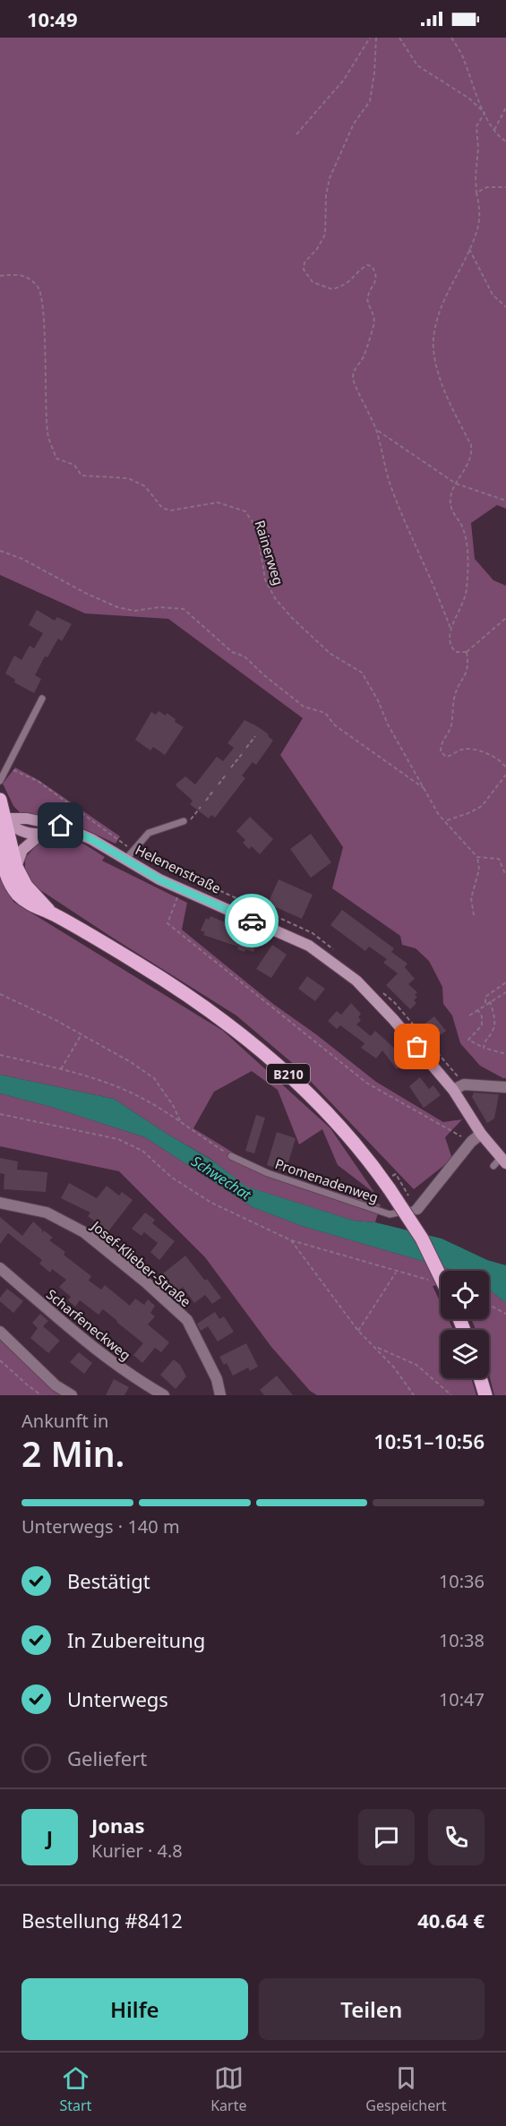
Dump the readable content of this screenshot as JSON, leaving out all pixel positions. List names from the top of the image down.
{
  "streets": {
    "main road": ["B210"],
    "street": ["Helenenstraße", "Josef-Klieber-Straße", "Scharfeneckweg"],
    "lane": ["Promenadenweg"],
    "path": ["Rainerweg"]
  },
  "crossings": [
    ["Helenenstraße", "B210"]
  ],
  "water": ["Schwechat"],
  "page": {
    "status": "10:49",
    "heading": ["2 Min.", "Ankunft in", "10:51–10:56"],
    "panel": [
      "Jonas",
      "Kurier · 4.8",
      "Bestellung #8412",
      "40.64 €"
    ],
    "bar": "Unterwegs · 140 m",
    "list": [
      ["Bestätigt", "10:36"],
      ["In Zubereitung", "10:38"],
      ["Unterwegs", "10:47"],
      "Geliefert"
    ],
    "round": "J",
    "buttons": ["Hilfe", "Teilen"],
    "tabs": ["Start", "Karte", "Gespeichert"]
  }
}
